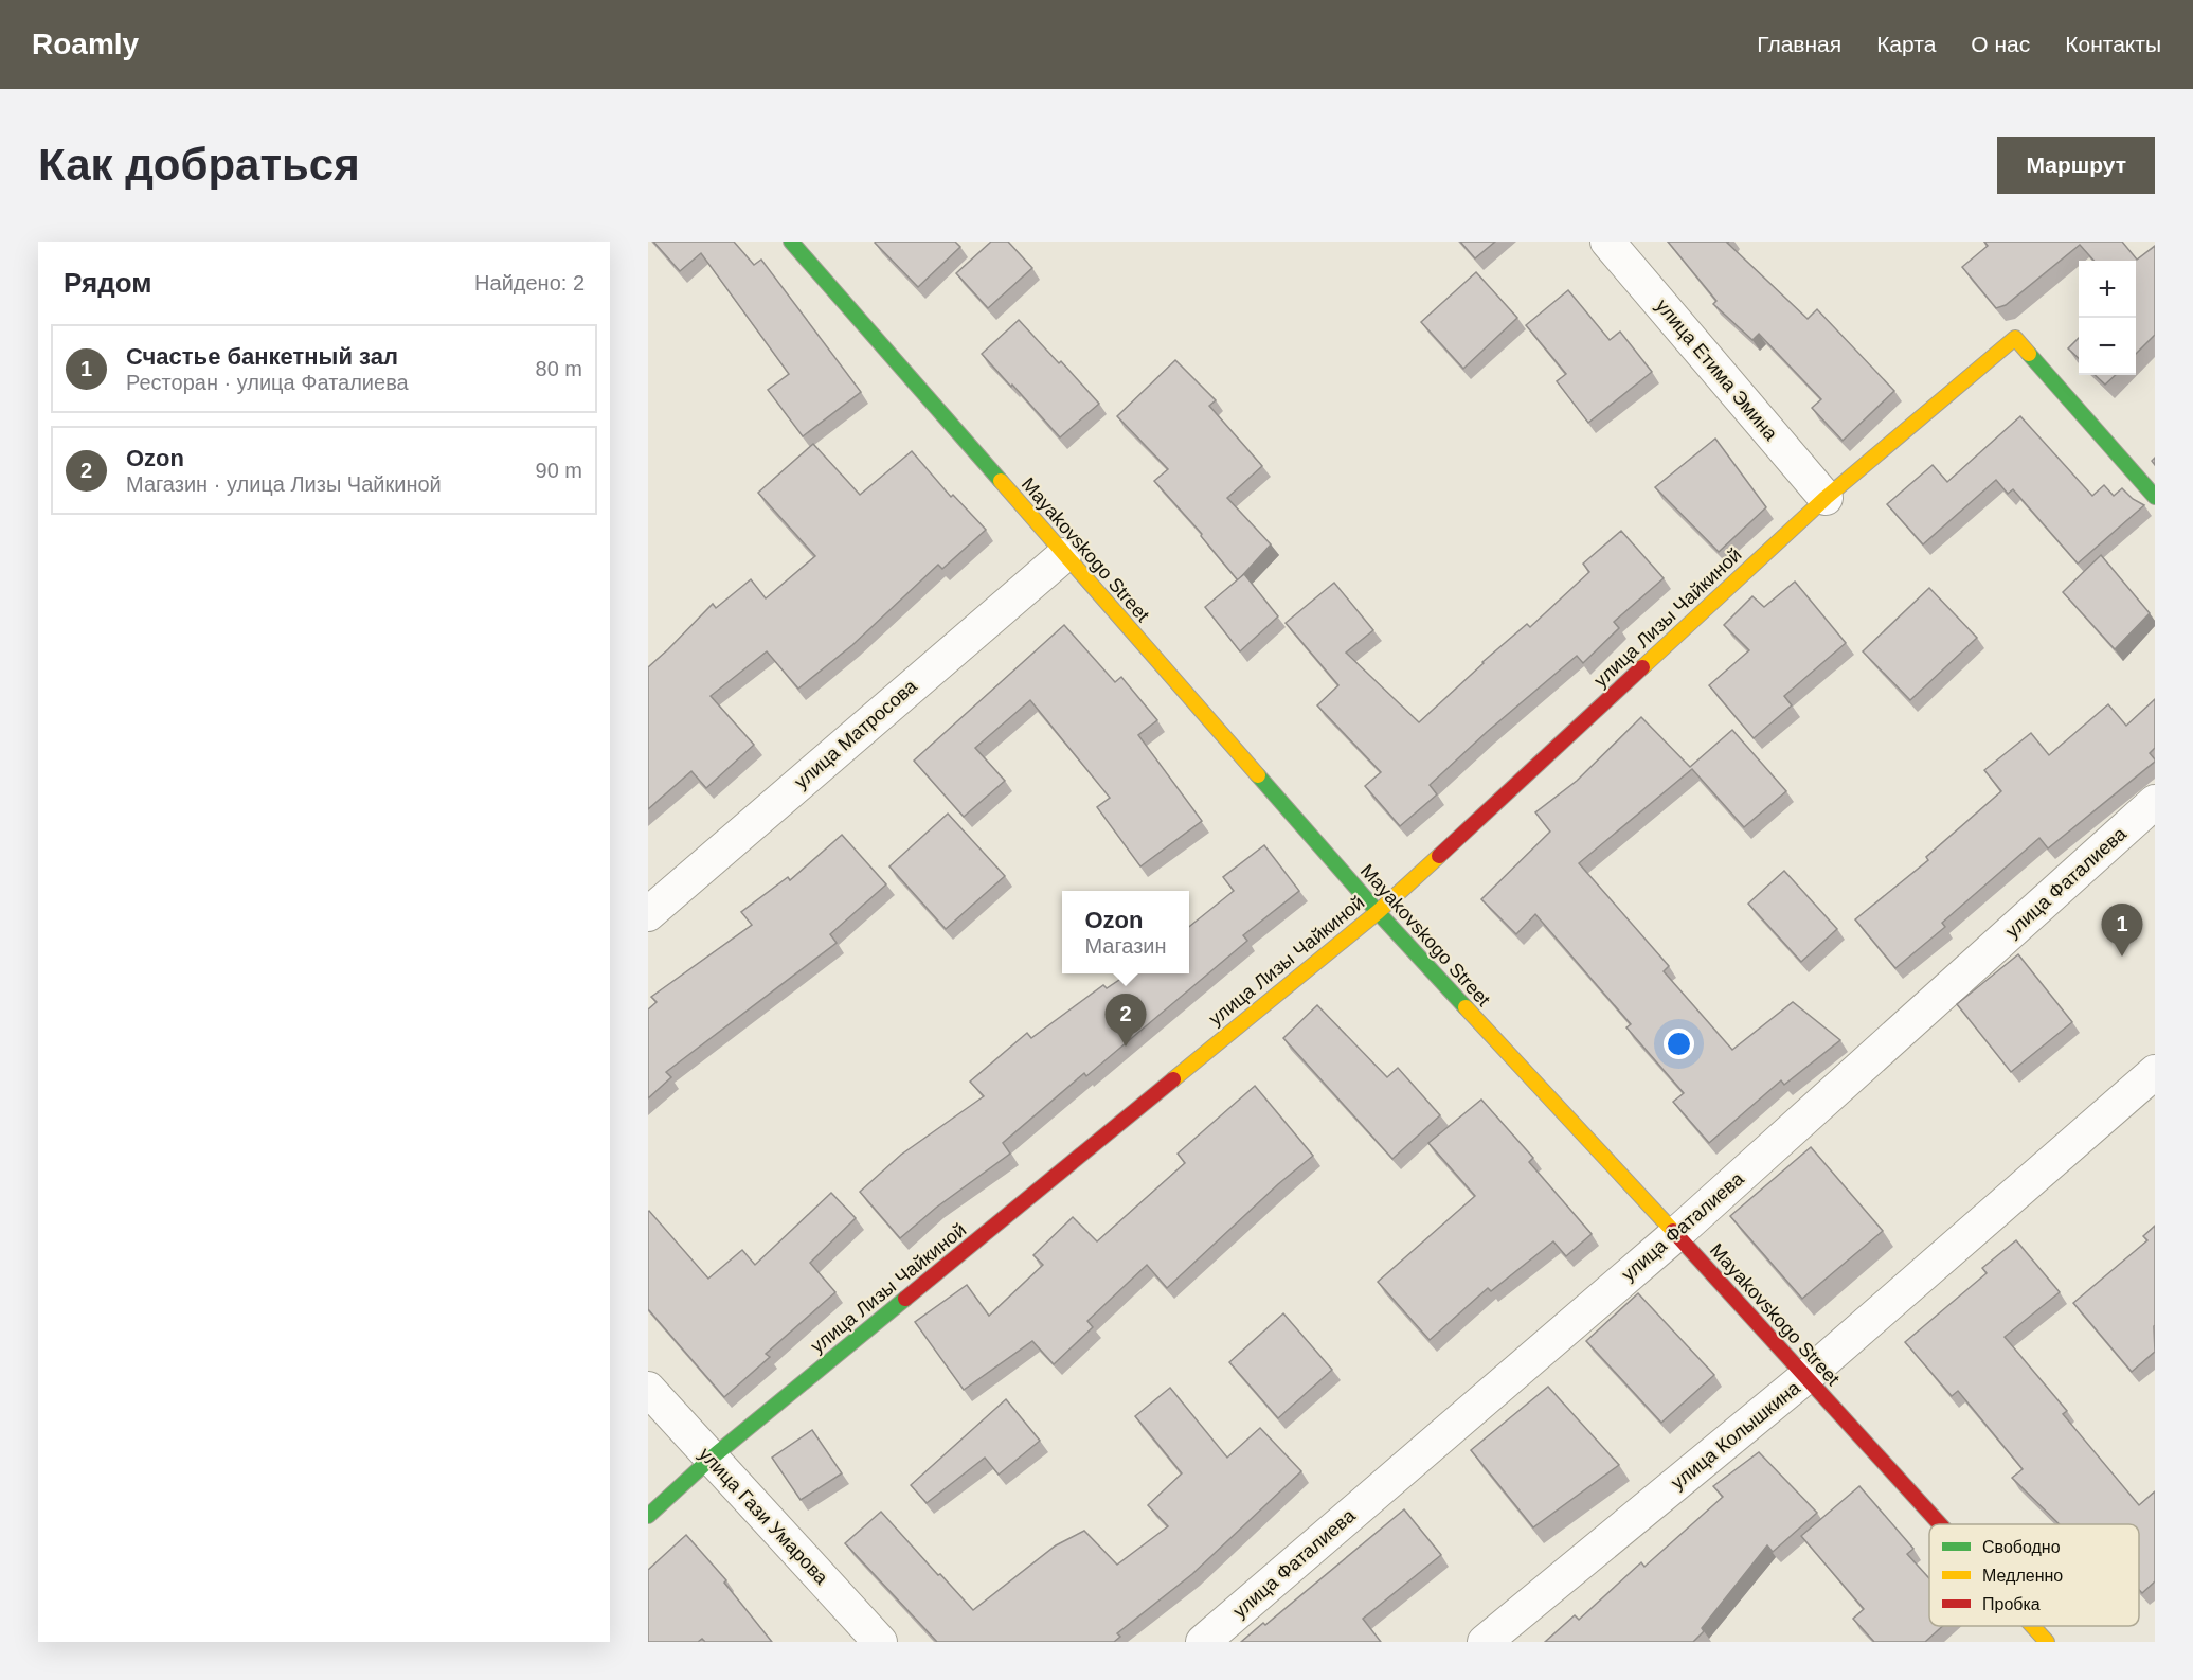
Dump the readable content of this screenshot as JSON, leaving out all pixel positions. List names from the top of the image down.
{
  "streets": {
    "street": [
      "улица Етима Эмина",
      "Mayakovskogo Street",
      "улица Лизы Чайкиной",
      "улица Матросова",
      "улица Фаталиева",
      "улица Колышкина",
      "улица Гази Умарова"
    ]
  },
  "crossings": [
    ["улица Етима Эмина", "улица Лизы Чайкиной"],
    ["Mayakovskogo Street", "улица Лизы Чайкиной"],
    ["Mayakovskogo Street", "улица Матросова"],
    ["Mayakovskogo Street", "улица Фаталиева"],
    ["Mayakovskogo Street", "улица Колышкина"],
    ["улица Лизы Чайкиной", "улица Гази Умарова"]
  ],
  "legend": ["Свободно", "Медленно", "Пробка"],
  "page": {
    "header": "Roamly",
    "nav": [
      "Главная",
      "Карта",
      "О нас",
      "Контакты"
    ],
    "buttons": "Маршрут",
    "title": "Как добраться",
    "heading": ["Рядом", "Найдено: 2"],
    "map_buttons": ["+", "−"],
    "list": [
      {
        "mark": "1",
        "name": "Счастье банкетный зал",
        "note": "Ресторан · улица Фаталиева",
        "value": "80 m"
      },
      {
        "mark": "2",
        "name": "Ozon",
        "note": "Магазин · улица Лизы Чайкиной",
        "value": "90 m"
      }
    ],
    "popup": ["Ozon", "Магазин"],
    "pins": ["1", "2"]
  }
}
